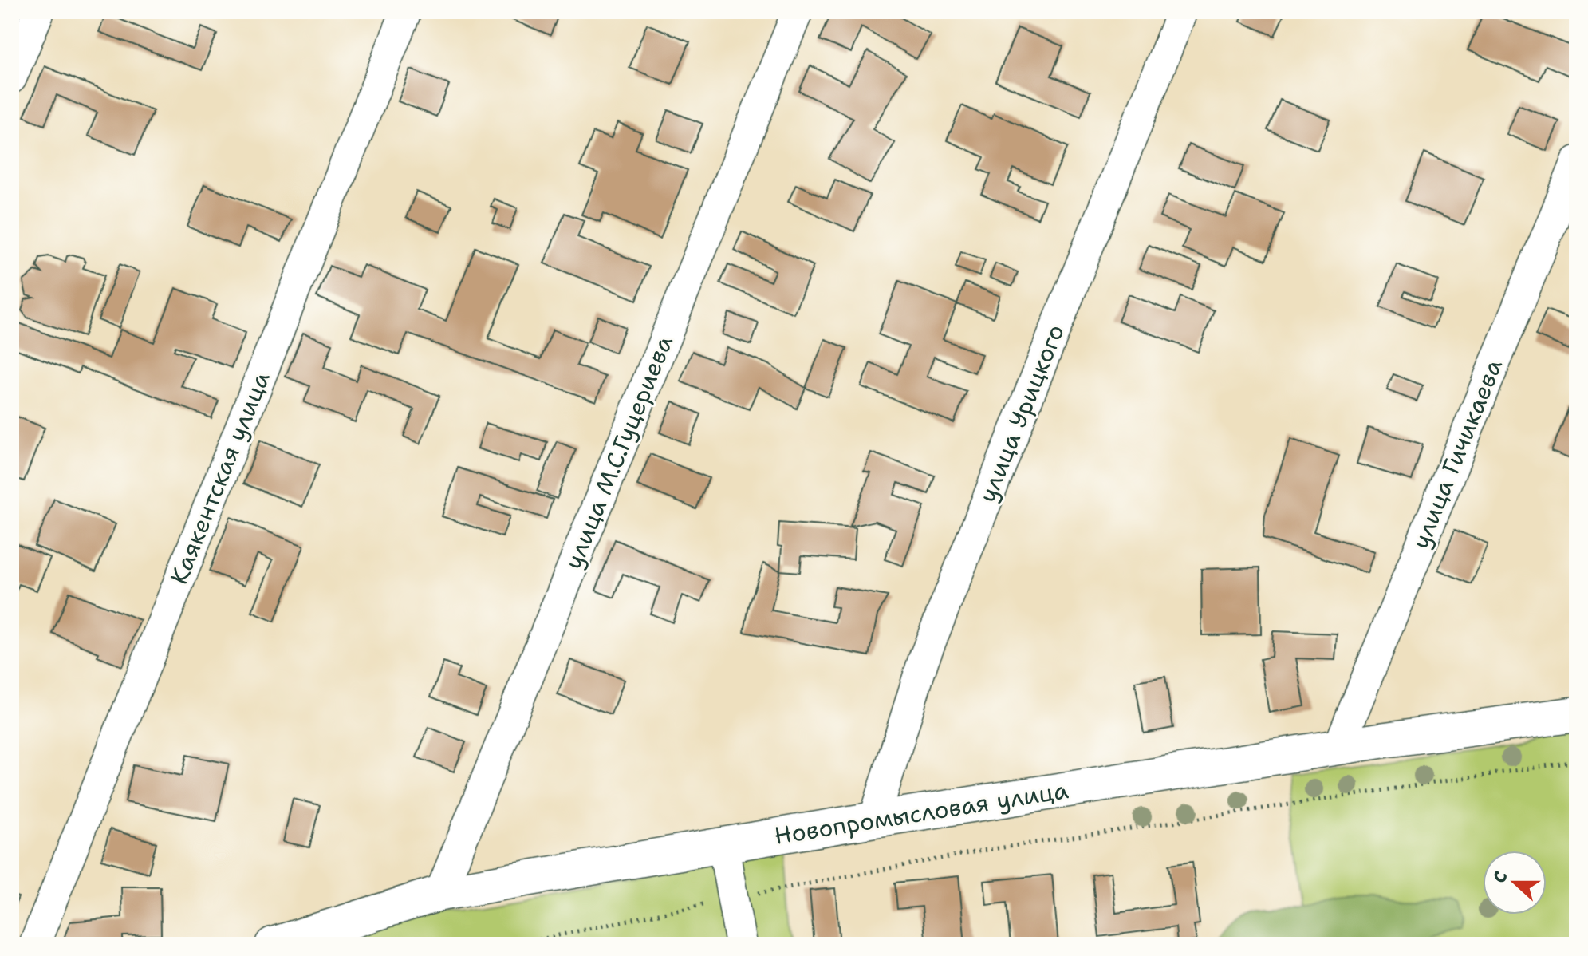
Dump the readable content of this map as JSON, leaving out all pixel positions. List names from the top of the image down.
{
  "streets": {
    "main road": ["Новопромысловая улица"],
    "street": [
      "улица Урицкого",
      "улица М.С.Гуцериева",
      "улица Гичикаева",
      "Каякентская улица"
    ]
  },
  "crossings": [
    ["улица Урицкого", "Новопромысловая улица"],
    ["улица М.С.Гуцериева", "Новопромысловая улица"],
    ["улица Гичикаева", "Новопромысловая улица"]
  ],
  "north": "left"
}
